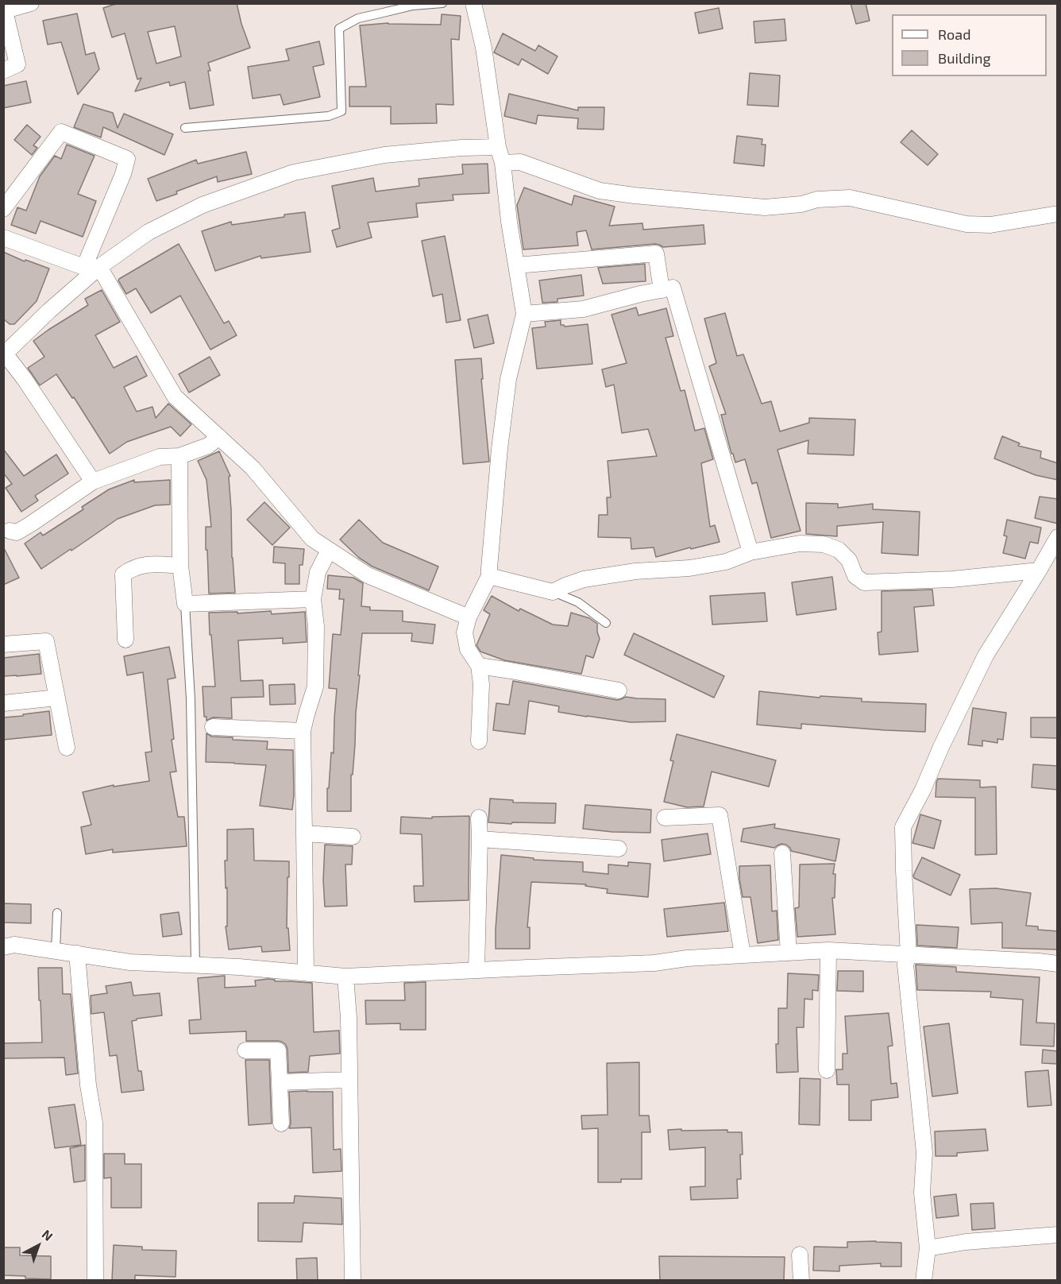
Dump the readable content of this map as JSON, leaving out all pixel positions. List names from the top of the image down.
{
  "legend": ["Road", "Building"],
  "north": "top right"
}
